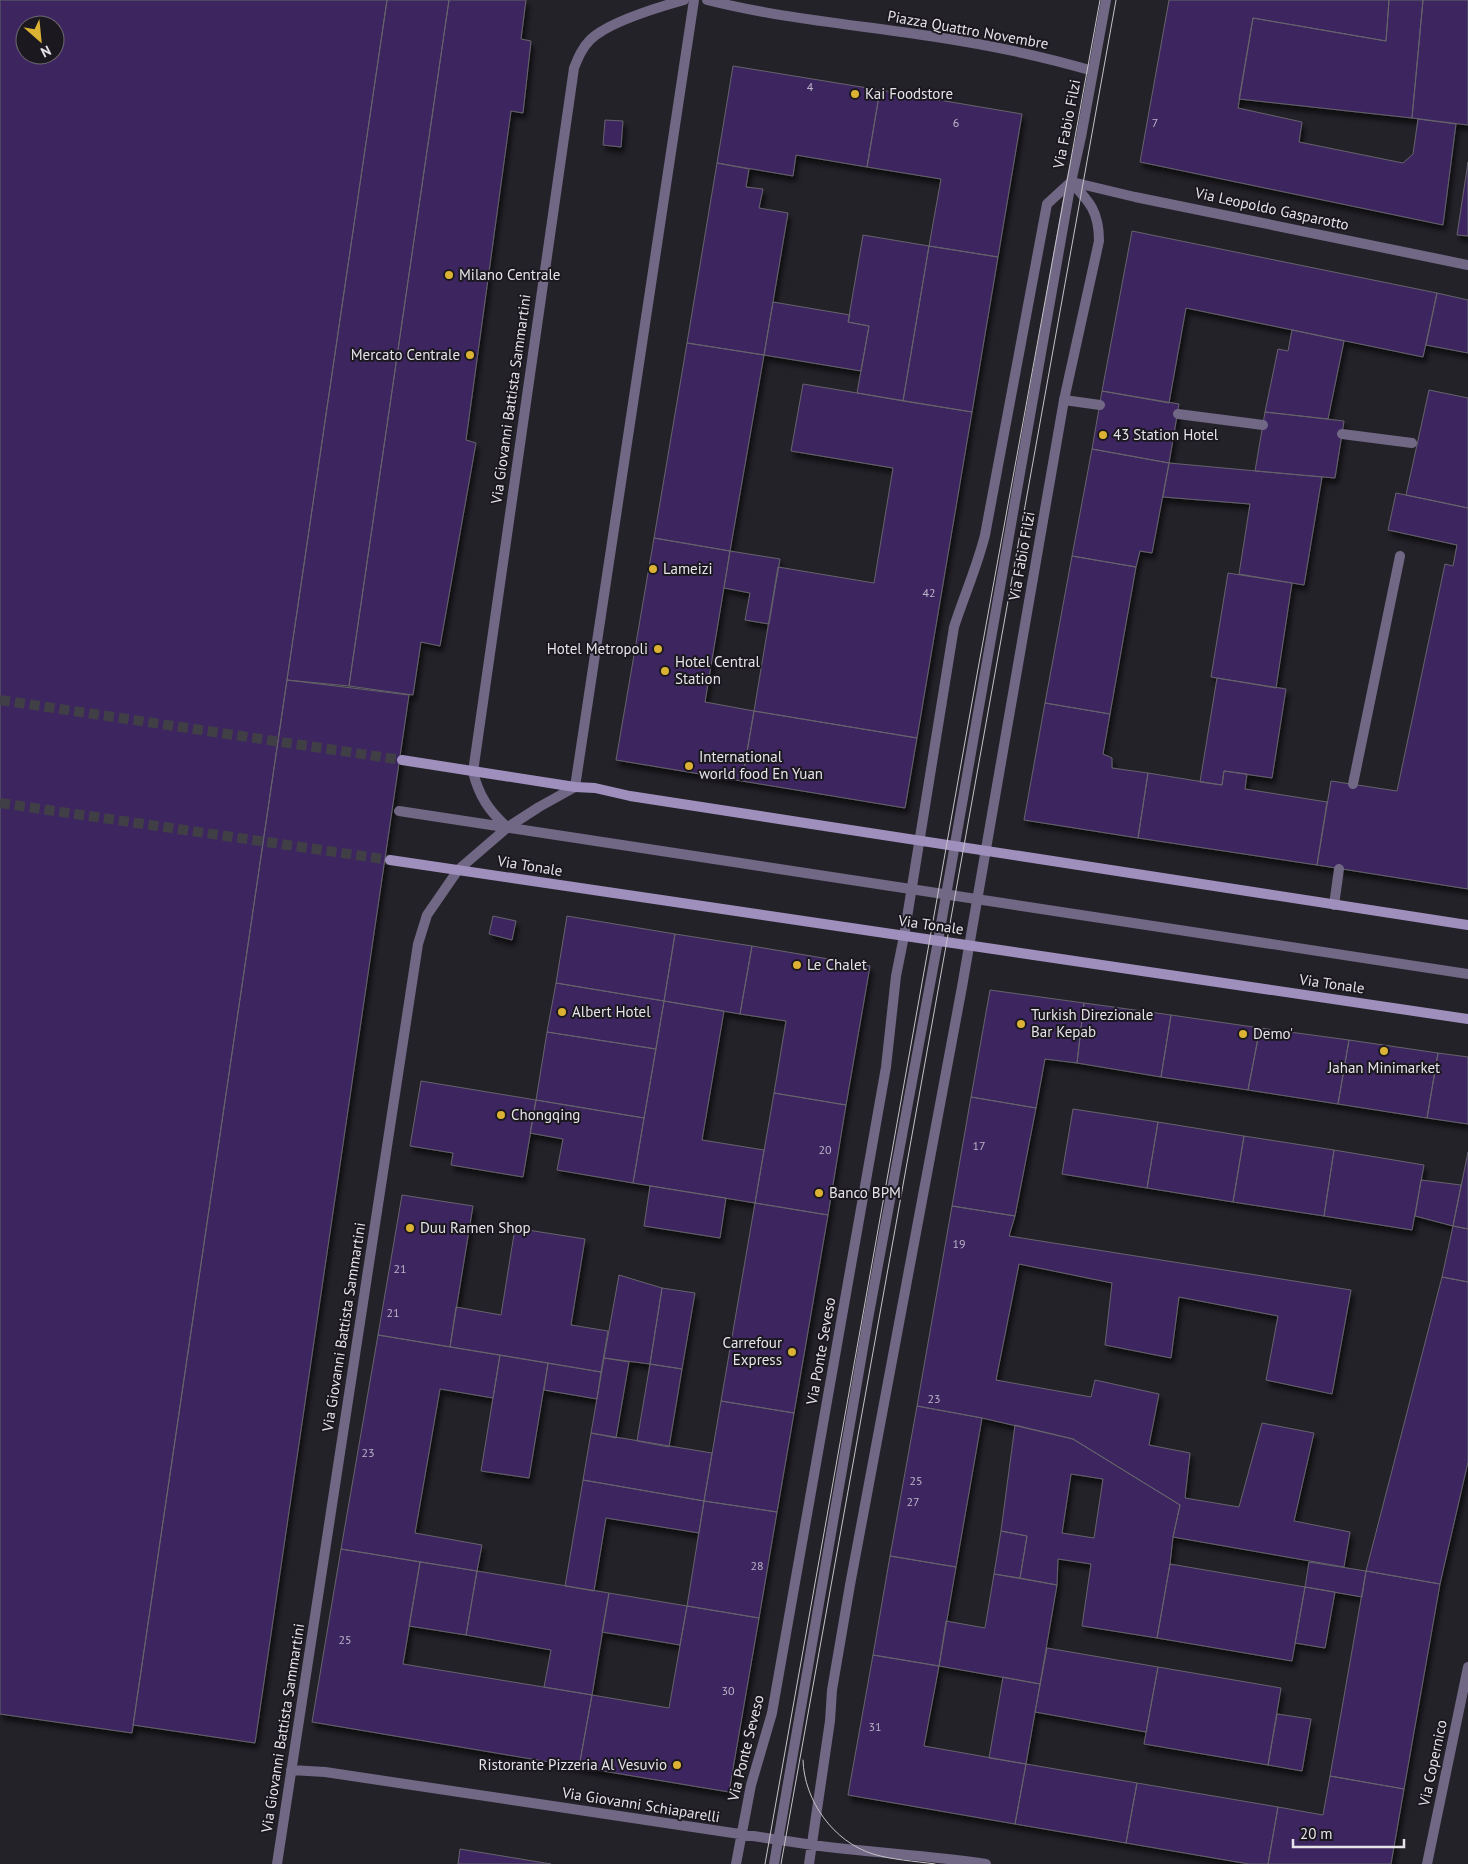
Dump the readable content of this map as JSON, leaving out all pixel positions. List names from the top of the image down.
{
  "streets": {
    "main road": ["Via Tonale"],
    "street": [
      "Piazza Quattro Novembre",
      "Via Fabio Filzi",
      "Via Leopoldo Gasparotto",
      "Via Giovanni Battista Sammartini",
      "Via Ponte Seveso",
      "Via Copernico",
      "Via Giovanni Schiaparelli"
    ]
  },
  "crossings": [
    ["Piazza Quattro Novembre", "Via Fabio Filzi"],
    ["Via Fabio Filzi", "Via Leopoldo Gasparotto"],
    ["Via Fabio Filzi", "Via Tonale"],
    ["Via Fabio Filzi", "Via Ponte Seveso"],
    ["Via Giovanni Battista Sammartini", "Via Tonale"],
    ["Via Giovanni Battista Sammartini", "Via Giovanni Schiaparelli"],
    ["Via Tonale", "Via Ponte Seveso"],
    ["Via Ponte Seveso", "Via Giovanni Schiaparelli"]
  ],
  "places": [
    "Kai Foodstore",
    "Milano Centrale",
    "Mercato Centrale",
    "43 Station Hotel",
    "Lameizi",
    "Hotel Metropoli",
    "Hotel Central Station",
    "International world food En Yuan",
    "Le Chalet",
    "Albert Hotel",
    "Turkish Direzionale Bar Kepab",
    "Demo'",
    "Jahan Minimarket",
    "Chongqing",
    "Banco BPM",
    "Duu Ramen Shop",
    "Carrefour Express",
    "Ristorante Pizzeria Al Vesuvio"
  ],
  "house_numbers": [
    "4",
    "6",
    "7",
    "42",
    "17",
    "20",
    "19",
    "21",
    "21",
    "23",
    "23",
    "25",
    "27",
    "28",
    "25",
    "30",
    "31"
  ],
  "scale_bar": "20 m",
  "north": "bottom right"
}
